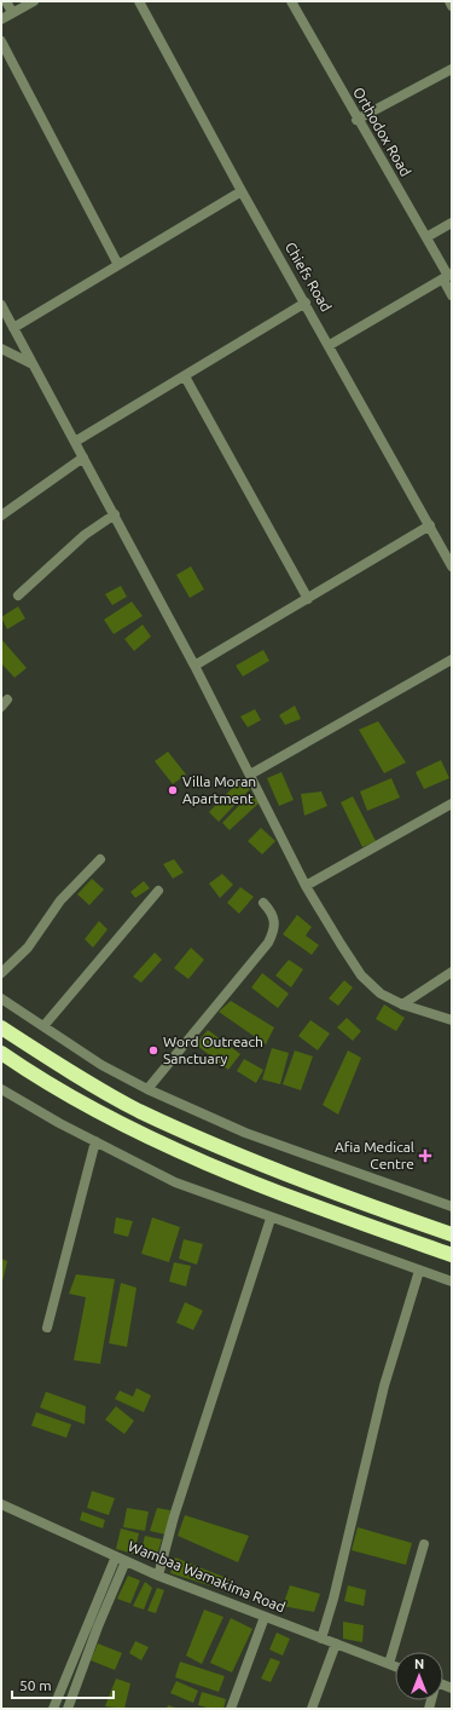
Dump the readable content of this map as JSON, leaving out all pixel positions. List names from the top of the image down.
{
  "streets": {
    "street": ["Orthodox Road", "Chiefs Road", "Wambaa Wamakima Road"]
  },
  "places": {
    "other": ["Villa Moran Apartment", "Word Outreach Sanctuary"],
    "health": ["Afia Medical Centre"]
  },
  "scale_bar": "50 m",
  "north": "top"
}
